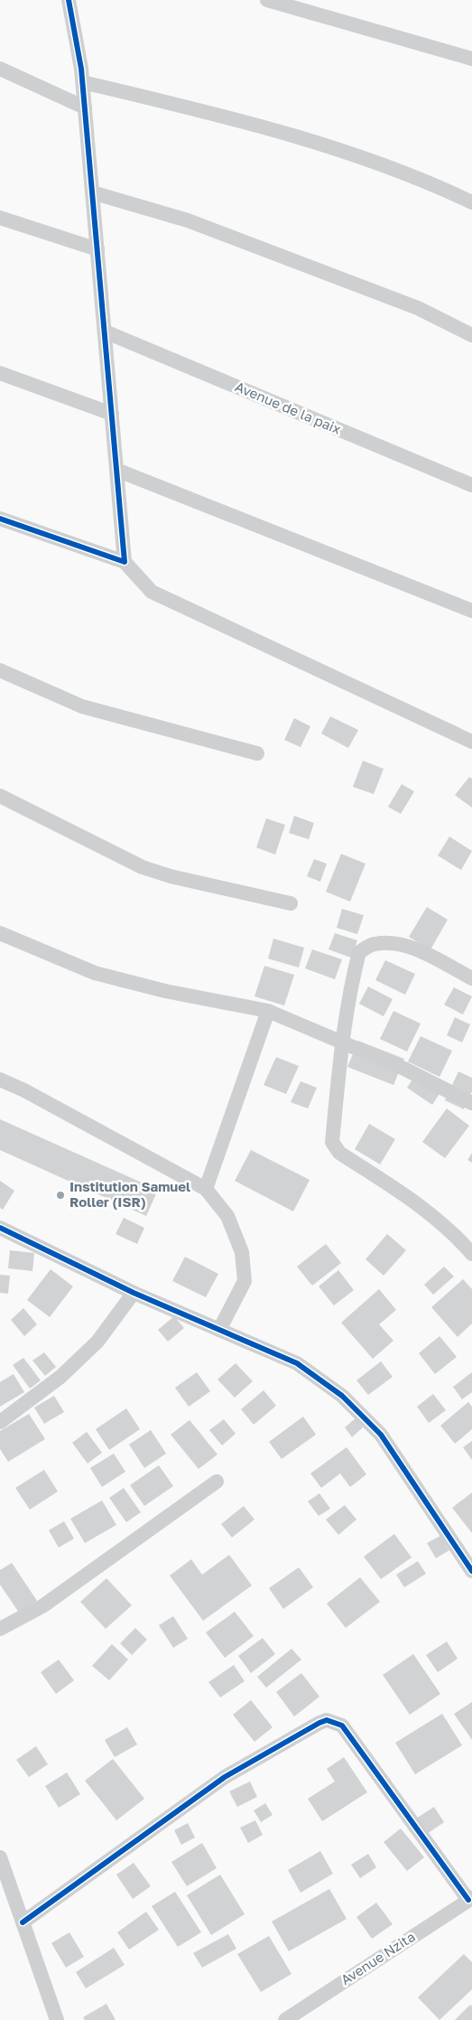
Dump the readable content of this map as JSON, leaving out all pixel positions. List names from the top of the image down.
{
  "streets": {
    "street": ["Avenue de la paix", "Avenue Nzita"]
  },
  "places": ["Institution Samuel Roller (ISR)"]
}
